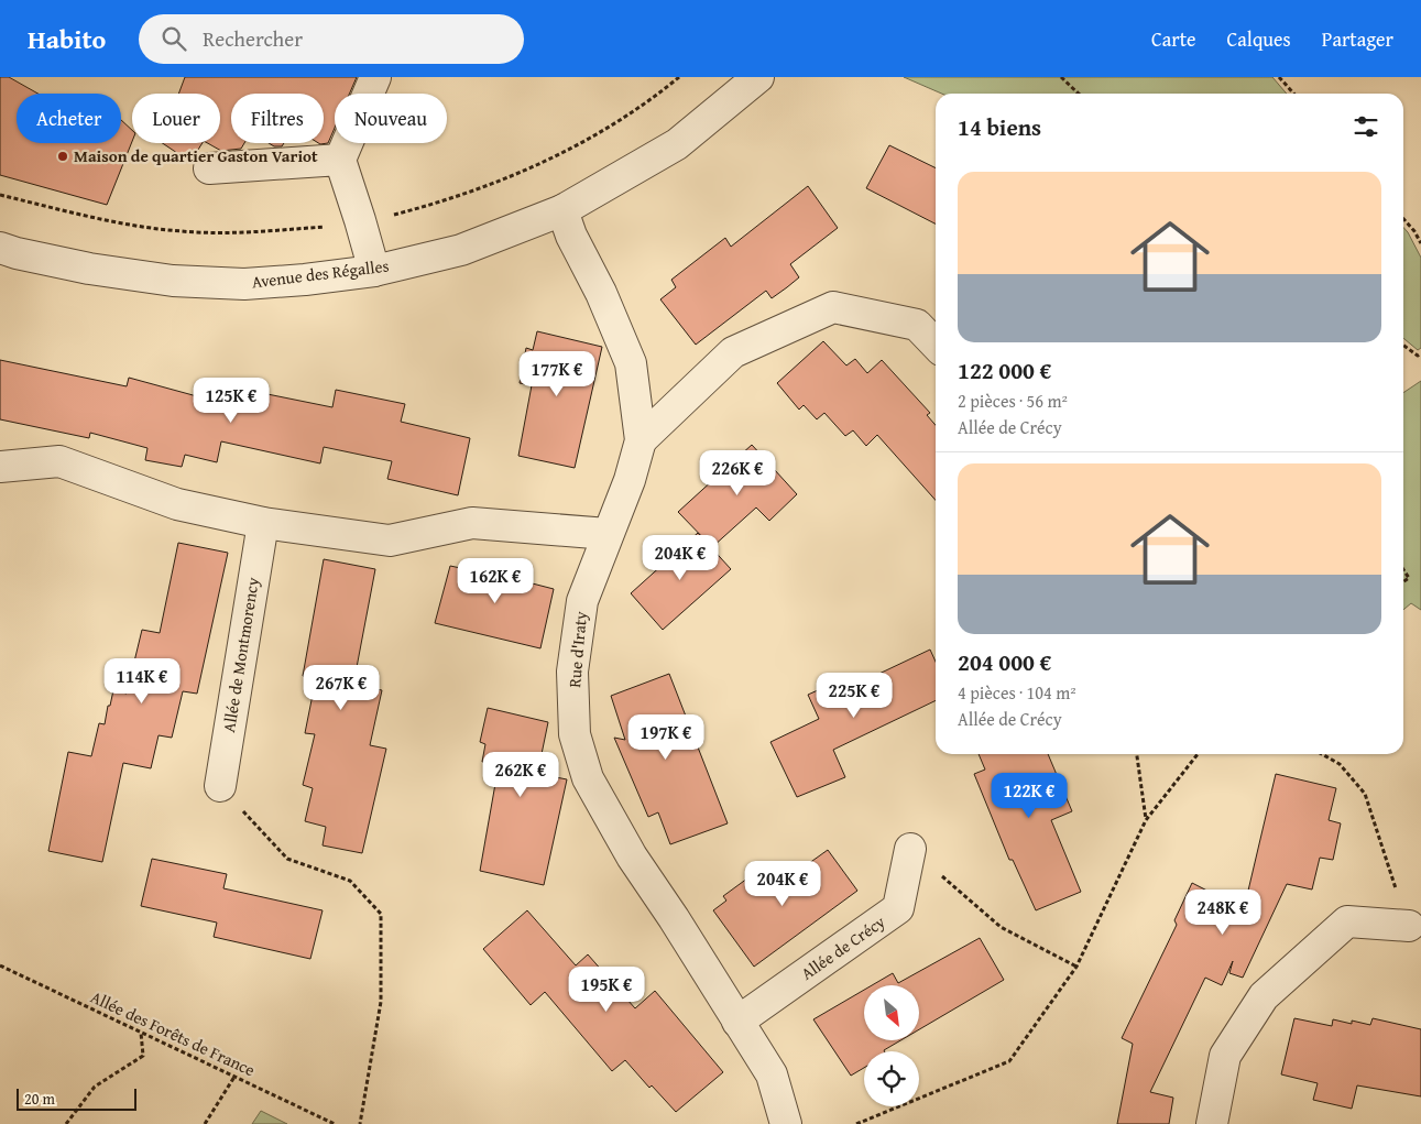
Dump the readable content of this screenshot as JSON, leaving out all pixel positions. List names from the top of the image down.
{
  "streets": {
    "street": [
      "Avenue des Régalles",
      "Rue d'Iraty",
      "Allée de Montmorency",
      "Allée de Crécy"
    ],
    "path": ["Allée des Forêts de France"]
  },
  "crossings": [
    ["Avenue des Régalles", "Rue d'Iraty"],
    ["Rue d'Iraty", "Allée de Crécy"]
  ],
  "places": ["Maison de quartier Gaston Variot"],
  "scale_bar": "20 m",
  "north": "bottom right",
  "page": {
    "header": "Habito",
    "search": "Rechercher",
    "nav": ["Carte", "Calques", "Partager"],
    "chip": [
      "Acheter",
      "Louer",
      "Filtres",
      "Nouveau"
    ],
    "heading": "14 biens",
    "list": [
      {
        "name": "122 000 €",
        "note": "2 pièces · 56 m² · Allée de Crécy"
      },
      {
        "name": "204 000 €",
        "note": "4 pièces · 104 m² · Allée de Crécy"
      }
    ],
    "price": [
      "177K €",
      "125K €",
      "226K €",
      "204K €",
      "162K €",
      "114K €",
      "267K €",
      "225K €",
      "197K €",
      "262K €",
      "122K €",
      "204K €",
      "248K €",
      "195K €"
    ],
    "scale": "20 m"
  }
}
